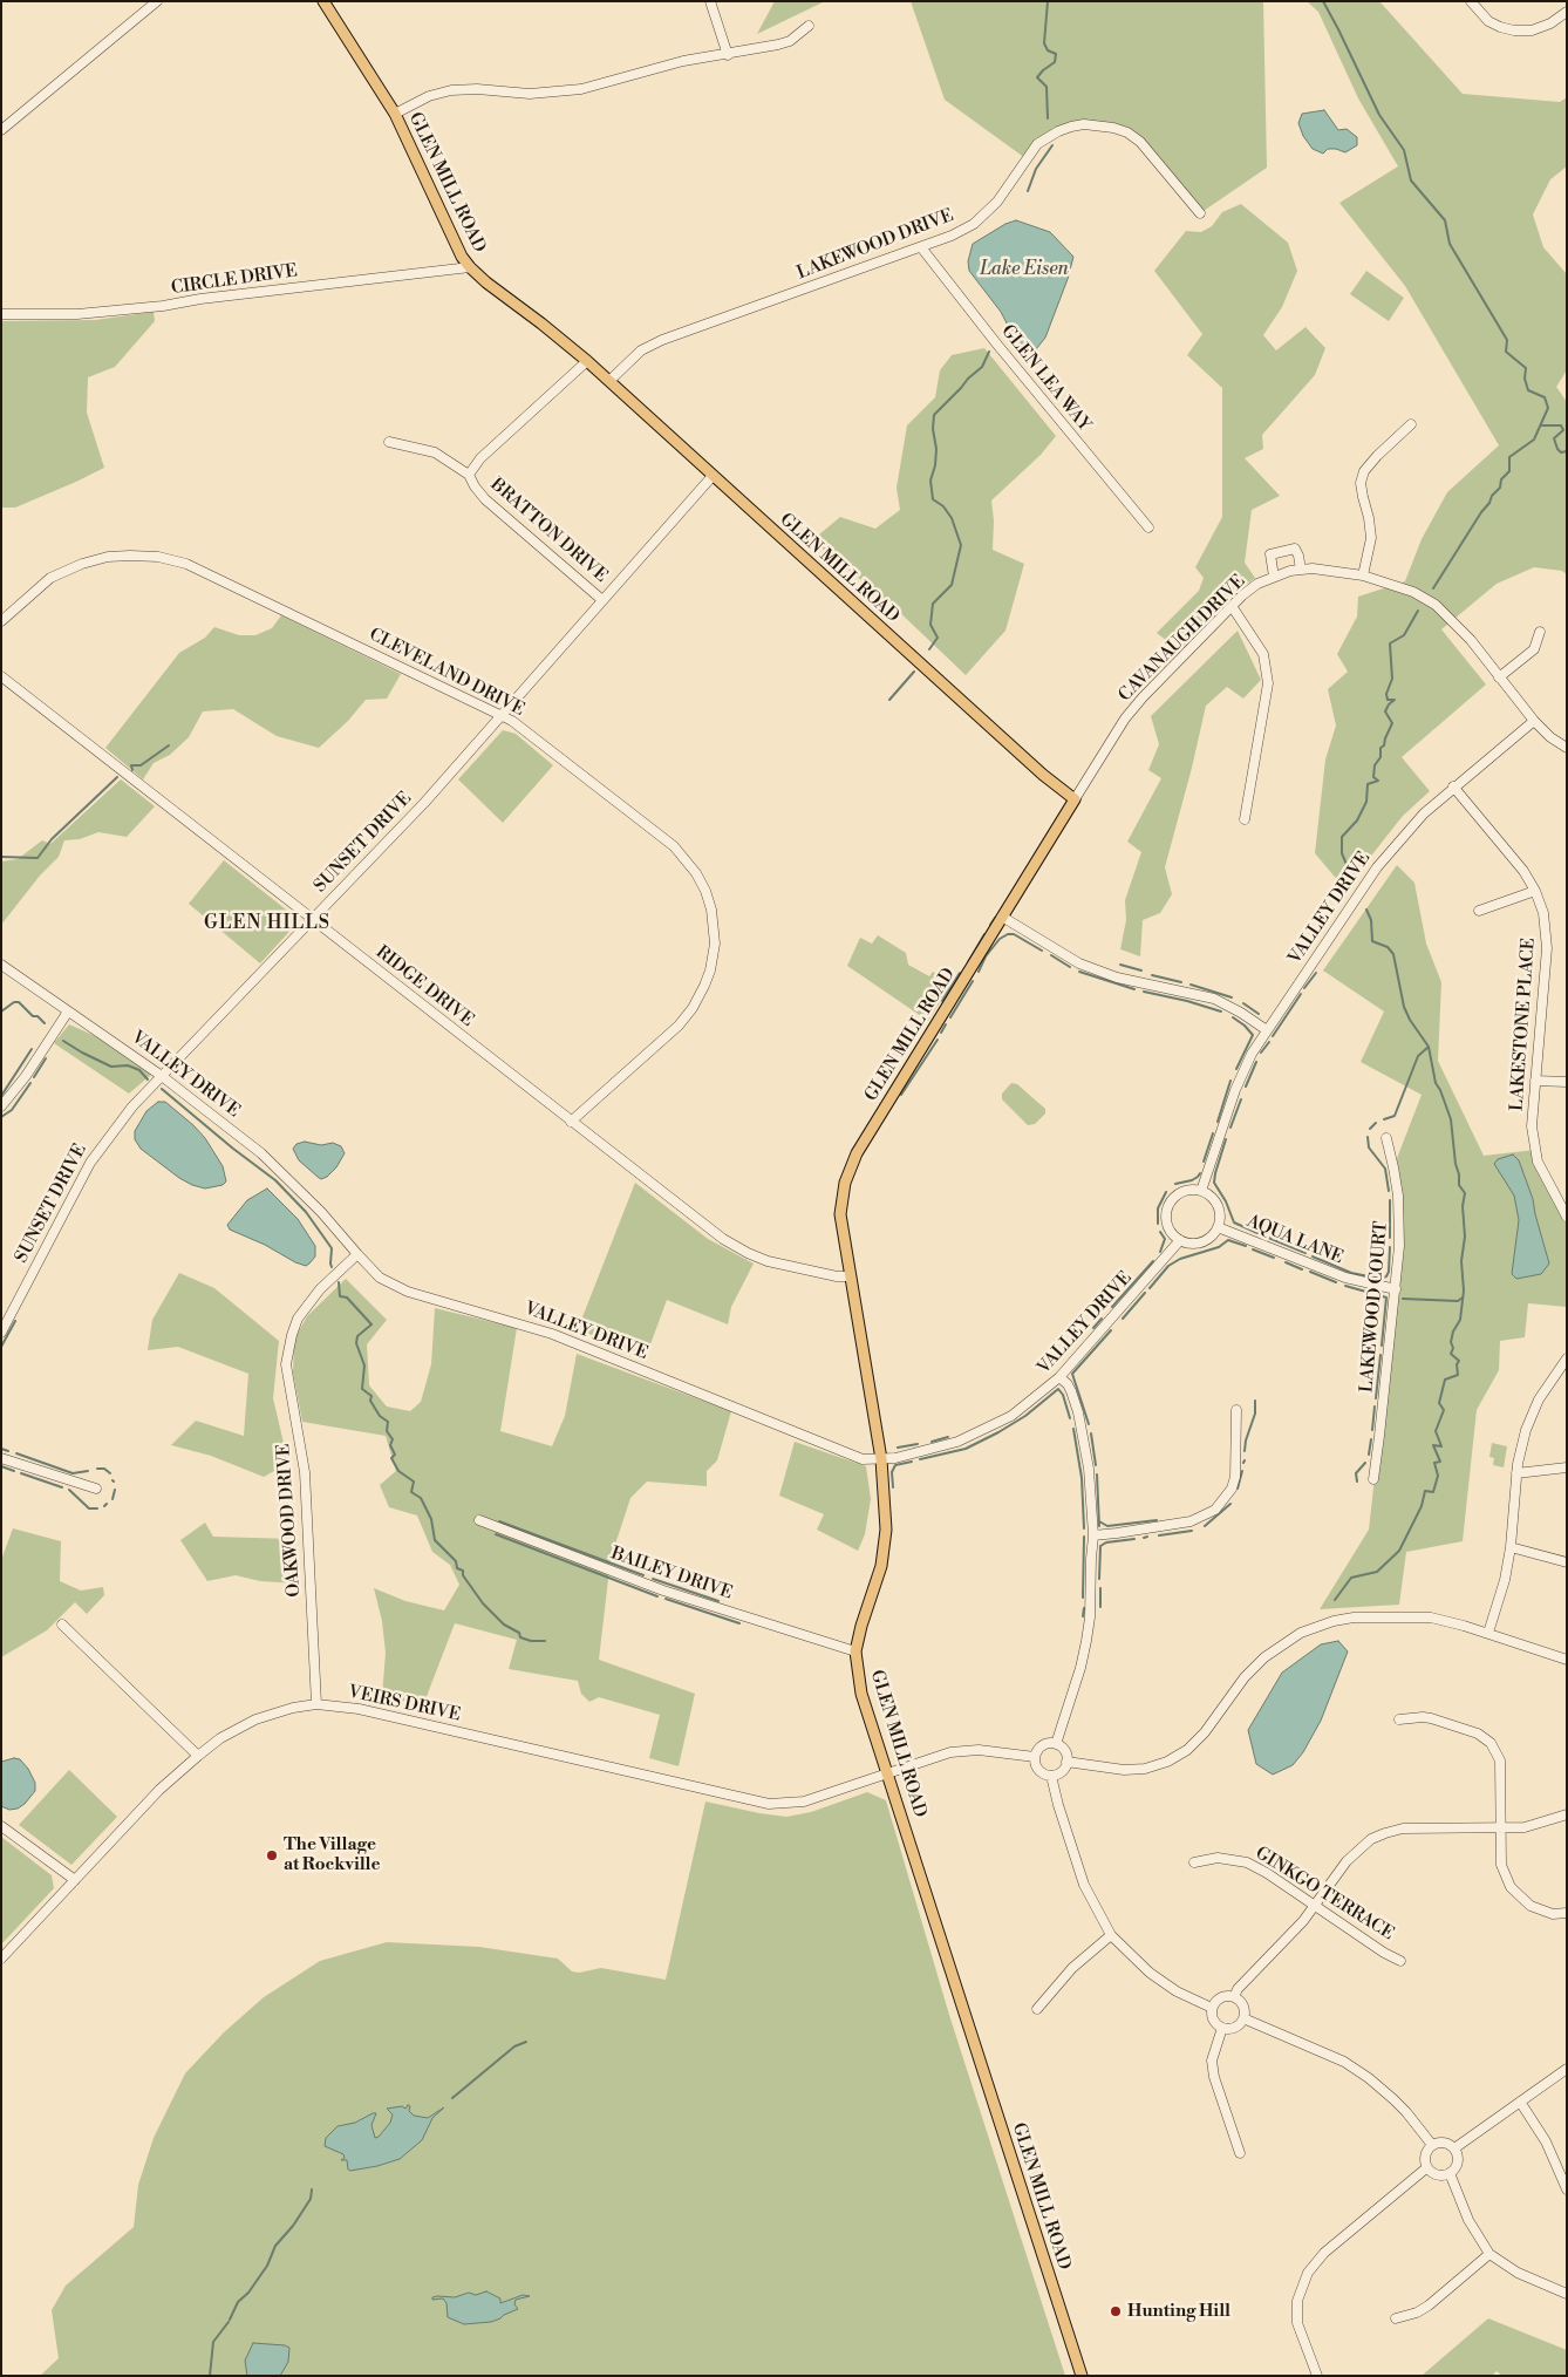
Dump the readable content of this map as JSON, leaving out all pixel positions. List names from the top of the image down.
{
  "streets": {
    "main road": ["GLEN MILL ROAD"],
    "street": [
      "LAKEWOOD DRIVE",
      "CIRCLE DRIVE",
      "GLEN LEA WAY",
      "BRATTON DRIVE",
      "CAVANAUGH DRIVE",
      "CLEVELAND DRIVE",
      "SUNSET DRIVE",
      "VALLEY DRIVE",
      "RIDGE DRIVE",
      "LAKESTONE PLACE",
      "AQUA LANE",
      "LAKEWOOD COURT",
      "OAKWOOD DRIVE",
      "BAILEY DRIVE",
      "VEIRS DRIVE",
      "GINKGO TERRACE"
    ]
  },
  "crossings": [
    ["GLEN MILL ROAD", "LAKEWOOD DRIVE"],
    ["GLEN MILL ROAD", "CIRCLE DRIVE"],
    ["GLEN MILL ROAD", "BRATTON DRIVE"],
    ["GLEN MILL ROAD", "CAVANAUGH DRIVE"],
    ["GLEN MILL ROAD", "SUNSET DRIVE"],
    ["GLEN MILL ROAD", "VALLEY DRIVE"],
    ["GLEN MILL ROAD", "RIDGE DRIVE"],
    ["GLEN MILL ROAD", "BAILEY DRIVE"],
    ["GLEN MILL ROAD", "VEIRS DRIVE"],
    ["LAKEWOOD DRIVE", "GLEN LEA WAY"],
    ["BRATTON DRIVE", "SUNSET DRIVE"],
    ["CAVANAUGH DRIVE", "VALLEY DRIVE"],
    ["CLEVELAND DRIVE", "SUNSET DRIVE"],
    ["CLEVELAND DRIVE", "RIDGE DRIVE"],
    ["SUNSET DRIVE", "VALLEY DRIVE"],
    ["SUNSET DRIVE", "RIDGE DRIVE"],
    ["VALLEY DRIVE", "LAKESTONE PLACE"],
    ["VALLEY DRIVE", "AQUA LANE"],
    ["VALLEY DRIVE", "OAKWOOD DRIVE"],
    ["AQUA LANE", "LAKEWOOD COURT"],
    ["OAKWOOD DRIVE", "VEIRS DRIVE"]
  ],
  "districts": ["GLEN HILLS"],
  "water": ["Lake Eisen"],
  "places": ["The Village at Rockville", "Hunting Hill"]
}
